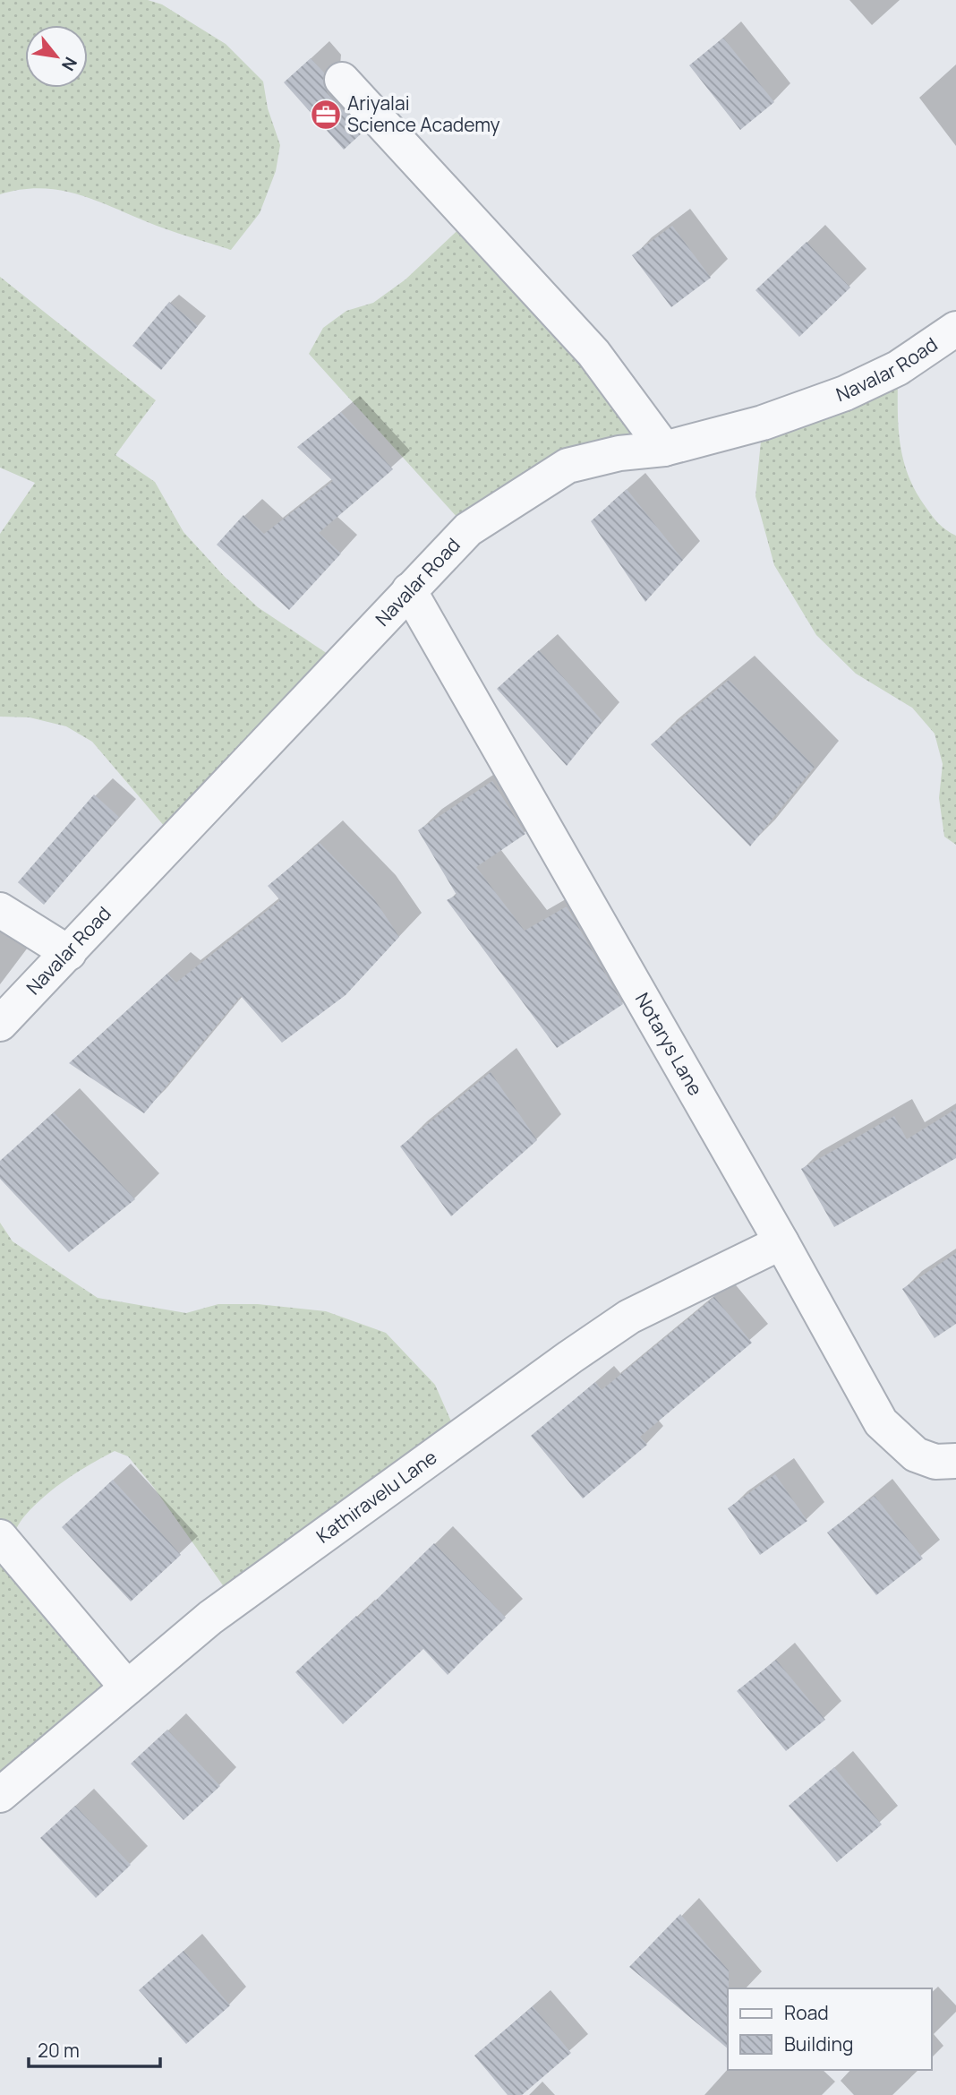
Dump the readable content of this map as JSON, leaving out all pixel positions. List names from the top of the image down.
{
  "streets": {
    "street": ["Navalar Road", "Notarys Lane", "Kathiravelu Lane"]
  },
  "crossings": [
    ["Navalar Road", "Notarys Lane"],
    ["Notarys Lane", "Kathiravelu Lane"]
  ],
  "places": {
    "office": ["Ariyalai Science Academy"]
  },
  "legend": ["Road", "Building"],
  "scale_bar": "20 m",
  "north": "bottom right"
}
